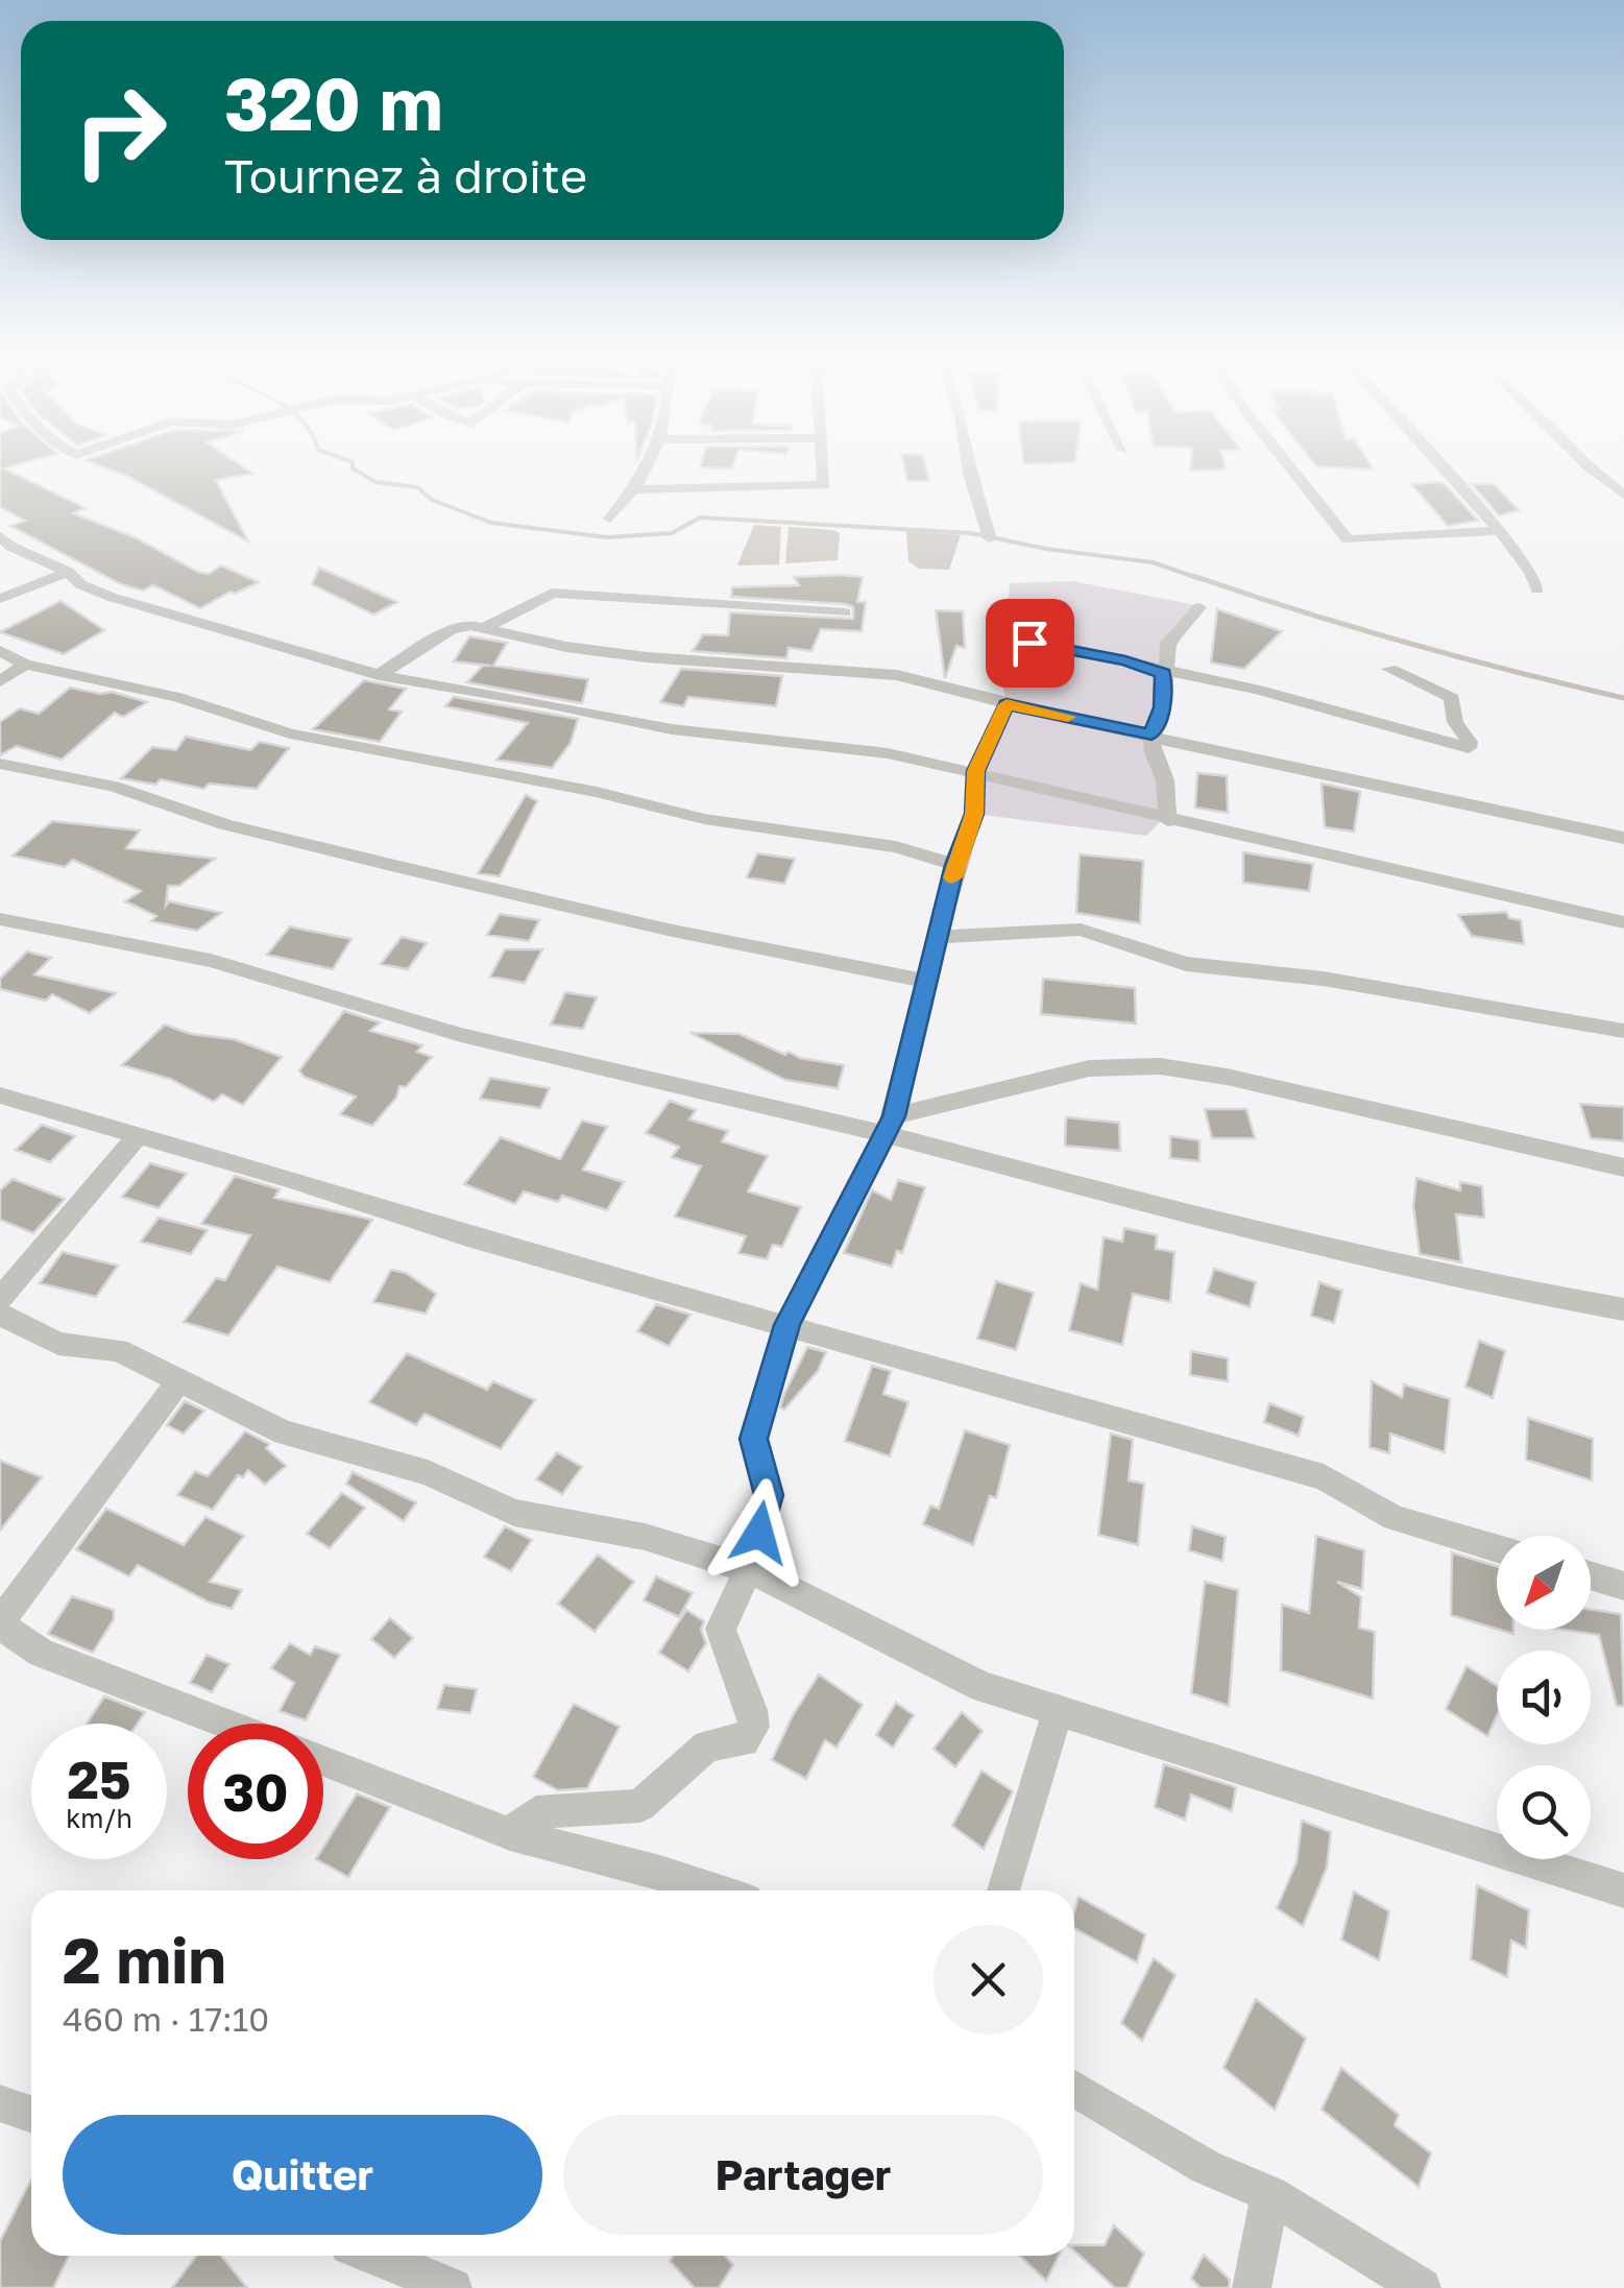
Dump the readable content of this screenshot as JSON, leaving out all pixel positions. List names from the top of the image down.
{
  "north": "bottom left",
  "page": {
    "turn": ["320 m", "Tournez à droite"],
    "speed": "25 km/h",
    "limit": "30",
    "heading": ["2 min", "460 m · 17:10"],
    "buttons": ["Quitter", "Partager"]
  }
}
